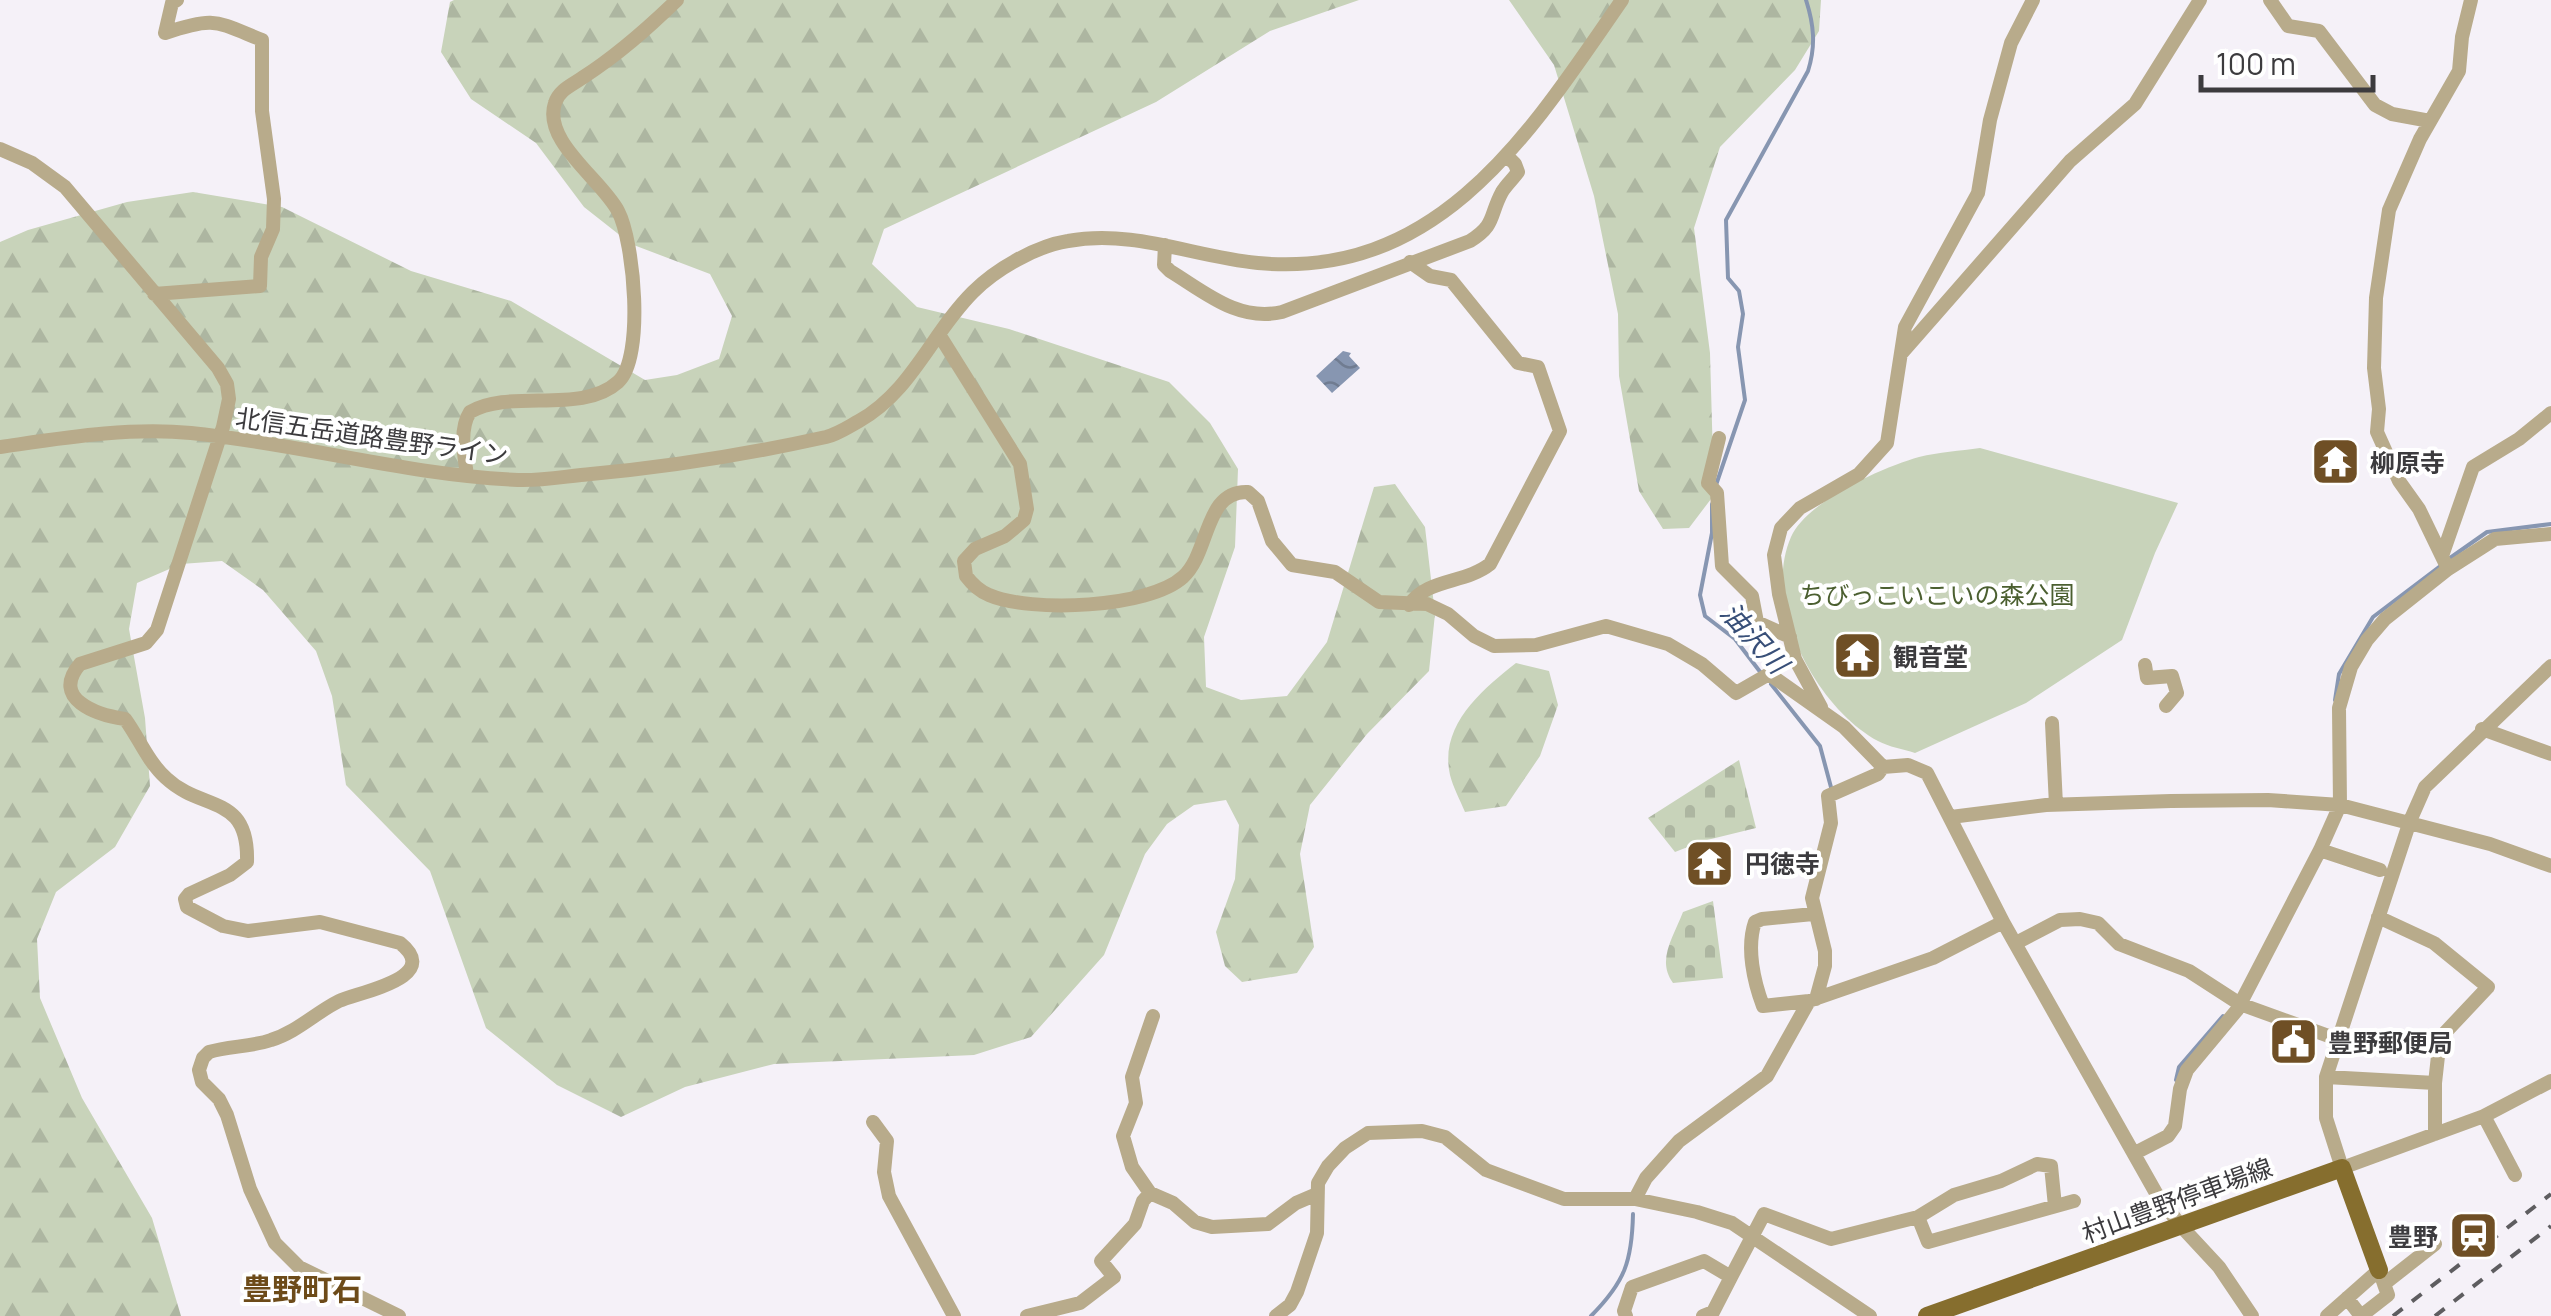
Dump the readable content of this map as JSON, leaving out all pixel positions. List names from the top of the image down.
{
  "streets": {
    "main road": ["村山豊野停車場線"],
    "street": ["北信五岳道路豊野ライン"]
  },
  "districts": ["豊野町石"],
  "water": ["油沢川"],
  "parks": ["ちびっこいこいの森公園"],
  "places": {
    "temple": ["柳原寺", "観音堂", "円徳寺"],
    "public building": ["豊野郵便局"],
    "station": ["豊野"]
  },
  "scale_bar": "100 m"
}
